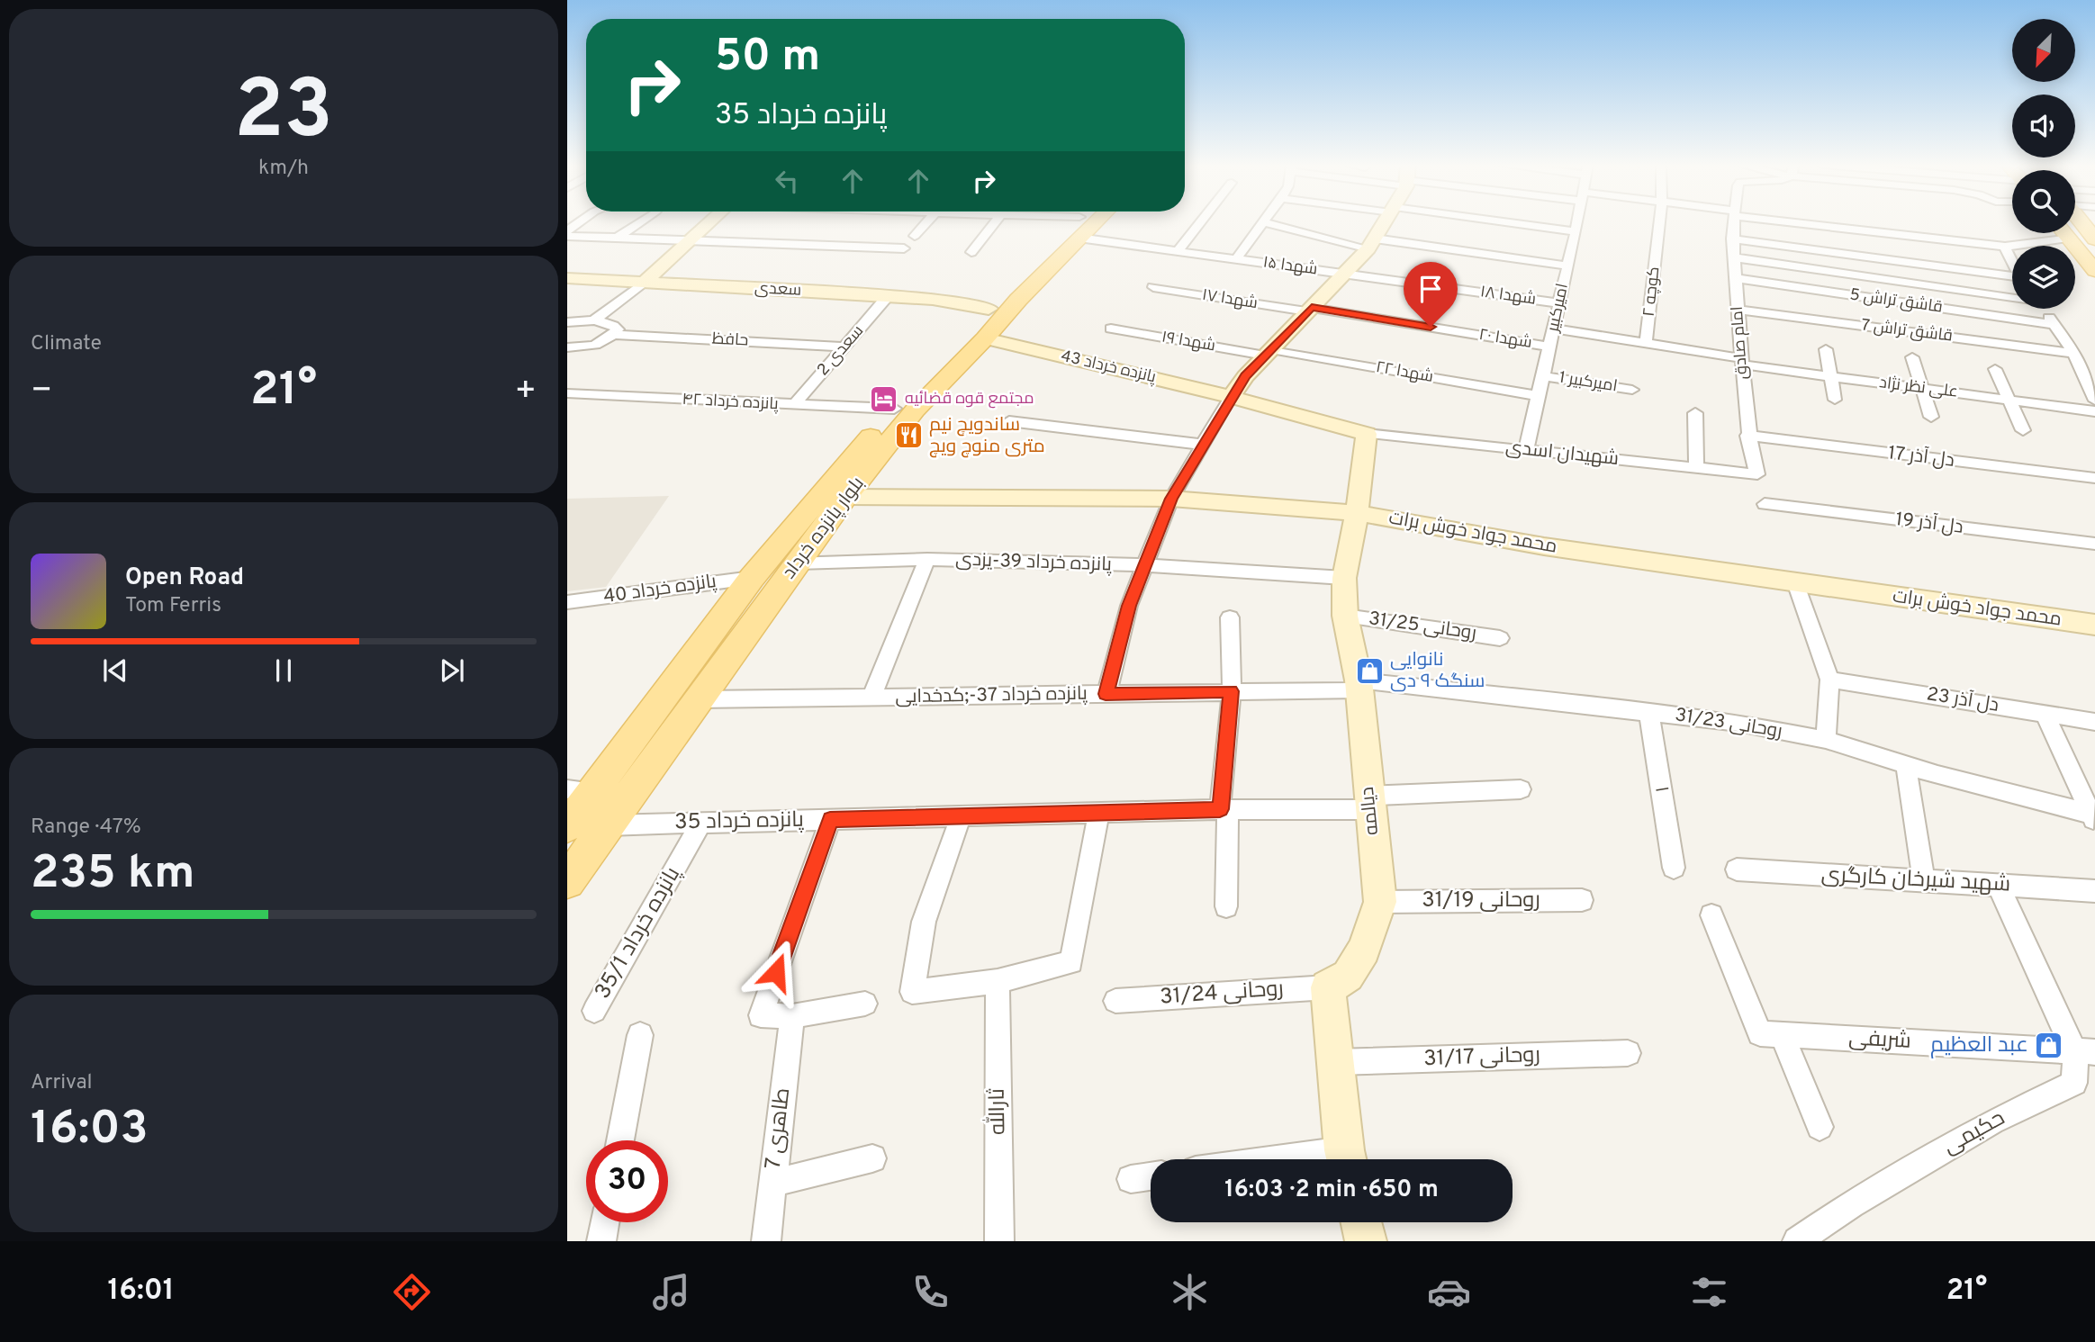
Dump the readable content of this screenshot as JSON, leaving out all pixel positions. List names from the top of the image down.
{
  "streets": {
    "main road": ["بلوار پانزده خرداد"],
    "street": [
      "شهدا ۱۵",
      "سعدی",
      "کوچه ۲",
      "شهدا ۱۸",
      "شهدا ۱۷",
      "قاشق تراش 5",
      "امیرکبیر",
      "قاشق تراش 7",
      "شهدا ۲۰",
      "حافظ",
      "شهدا ۱۹",
      "امام صادق",
      "سعدی 2",
      "پانزده خرداد 43",
      "شهدا ۲۲",
      "امیرکبیر 1",
      "علی نظر نژاد",
      "پانزده خرداد ۴۲",
      "شهیدان اسدی",
      "دل آذر 17",
      "دل آذر 19",
      "محمد جواد خوش برات",
      "پانزده خرداد 39-یزدی",
      "پانزده خرداد 40",
      "روحانی 31/25",
      "پانزده خرداد 37-;کدخدایی",
      "دل آذر 23",
      "روحانی 31/23",
      "۱",
      "دیالمه",
      "پانزده خرداد 35",
      "شهید شیرخان کارگری",
      "روحانی 31/19",
      "پانزده خرداد 35/1",
      "روحانی 31/24",
      "شریفی",
      "روحانی 31/17",
      "ثارالله",
      "طاهری 7",
      "حکیمی"
    ]
  },
  "crossings": [
    ["شهدا ۱۵", "شهدا ۱۸"],
    ["سعدی", "سعدی 2"],
    ["سعدی", "بلوار پانزده خرداد"],
    ["کوچه ۲", "علی نظر نژاد"],
    ["شهدا ۱۸", "امیرکبیر"],
    ["شهدا ۱۷", "شهدا ۲۰"],
    ["قاشق تراش 5", "امام صادق"],
    ["امیرکبیر", "شهدا ۲۰"],
    ["امیرکبیر", "شهدا ۲۲"],
    ["امیرکبیر", "امیرکبیر 1"],
    ["امیرکبیر", "علی نظر نژاد"],
    ["امیرکبیر", "شهیدان اسدی"],
    ["قاشق تراش 7", "امام صادق"],
    ["حافظ", "سعدی 2"],
    ["شهدا ۱۹", "شهدا ۲۲"],
    ["امام صادق", "علی نظر نژاد"],
    ["امام صادق", "شهیدان اسدی"],
    ["امام صادق", "دل آذر 17"],
    ["سعدی 2", "پانزده خرداد ۴۲"],
    ["پانزده خرداد 43", "شهیدان اسدی"],
    ["پانزده خرداد 43", "بلوار پانزده خرداد"],
    ["پانزده خرداد 43", "دیالمه"],
    ["پانزده خرداد ۴۲", "بلوار پانزده خرداد"],
    ["شهیدان اسدی", "دیالمه"],
    ["بلوار پانزده خرداد", "محمد جواد خوش برات"],
    ["بلوار پانزده خرداد", "پانزده خرداد 39-یزدی"],
    ["بلوار پانزده خرداد", "پانزده خرداد 40"],
    ["بلوار پانزده خرداد", "پانزده خرداد 37-;کدخدایی"],
    ["بلوار پانزده خرداد", "پانزده خرداد 35"],
    ["محمد جواد خوش برات", "دیالمه"],
    ["پانزده خرداد 39-یزدی", "دیالمه"],
    ["روحانی 31/25", "دیالمه"],
    ["پانزده خرداد 37-;کدخدایی", "روحانی 31/23"],
    ["پانزده خرداد 37-;کدخدایی", "دیالمه"],
    ["روحانی 31/23", "۱"],
    ["روحانی 31/23", "دیالمه"],
    ["دیالمه", "پانزده خرداد 35"],
    ["دیالمه", "روحانی 31/19"],
    ["دیالمه", "روحانی 31/24"],
    ["پانزده خرداد 35", "پانزده خرداد 35/1"],
    ["شریفی", "حکیمی"]
  ],
  "places": {
    "hotel": ["مجتمع قوه قضائیه"],
    "restaurant": ["ساندویچ نیم متری منوچ ویچ"],
    "shop": ["نانوایی سنگک ۹ دی", "عبد العظيم"]
  },
  "north": "bottom left",
  "page": {
    "tile": [
      ["23", "km/h"],
      "Climate",
      ["Range · 47%", "235 km"],
      ["Arrival", "16:03"]
    ],
    "turn": ["50 m", "پانزده خرداد 35"],
    "heat": ["−", "21°", "+"],
    "song": ["Open Road", "Tom Ferris"],
    "limit": "30",
    "trip": "16:03 · 2 min · 650 m",
    "tabs": ["16:01", "21°"]
  }
}
